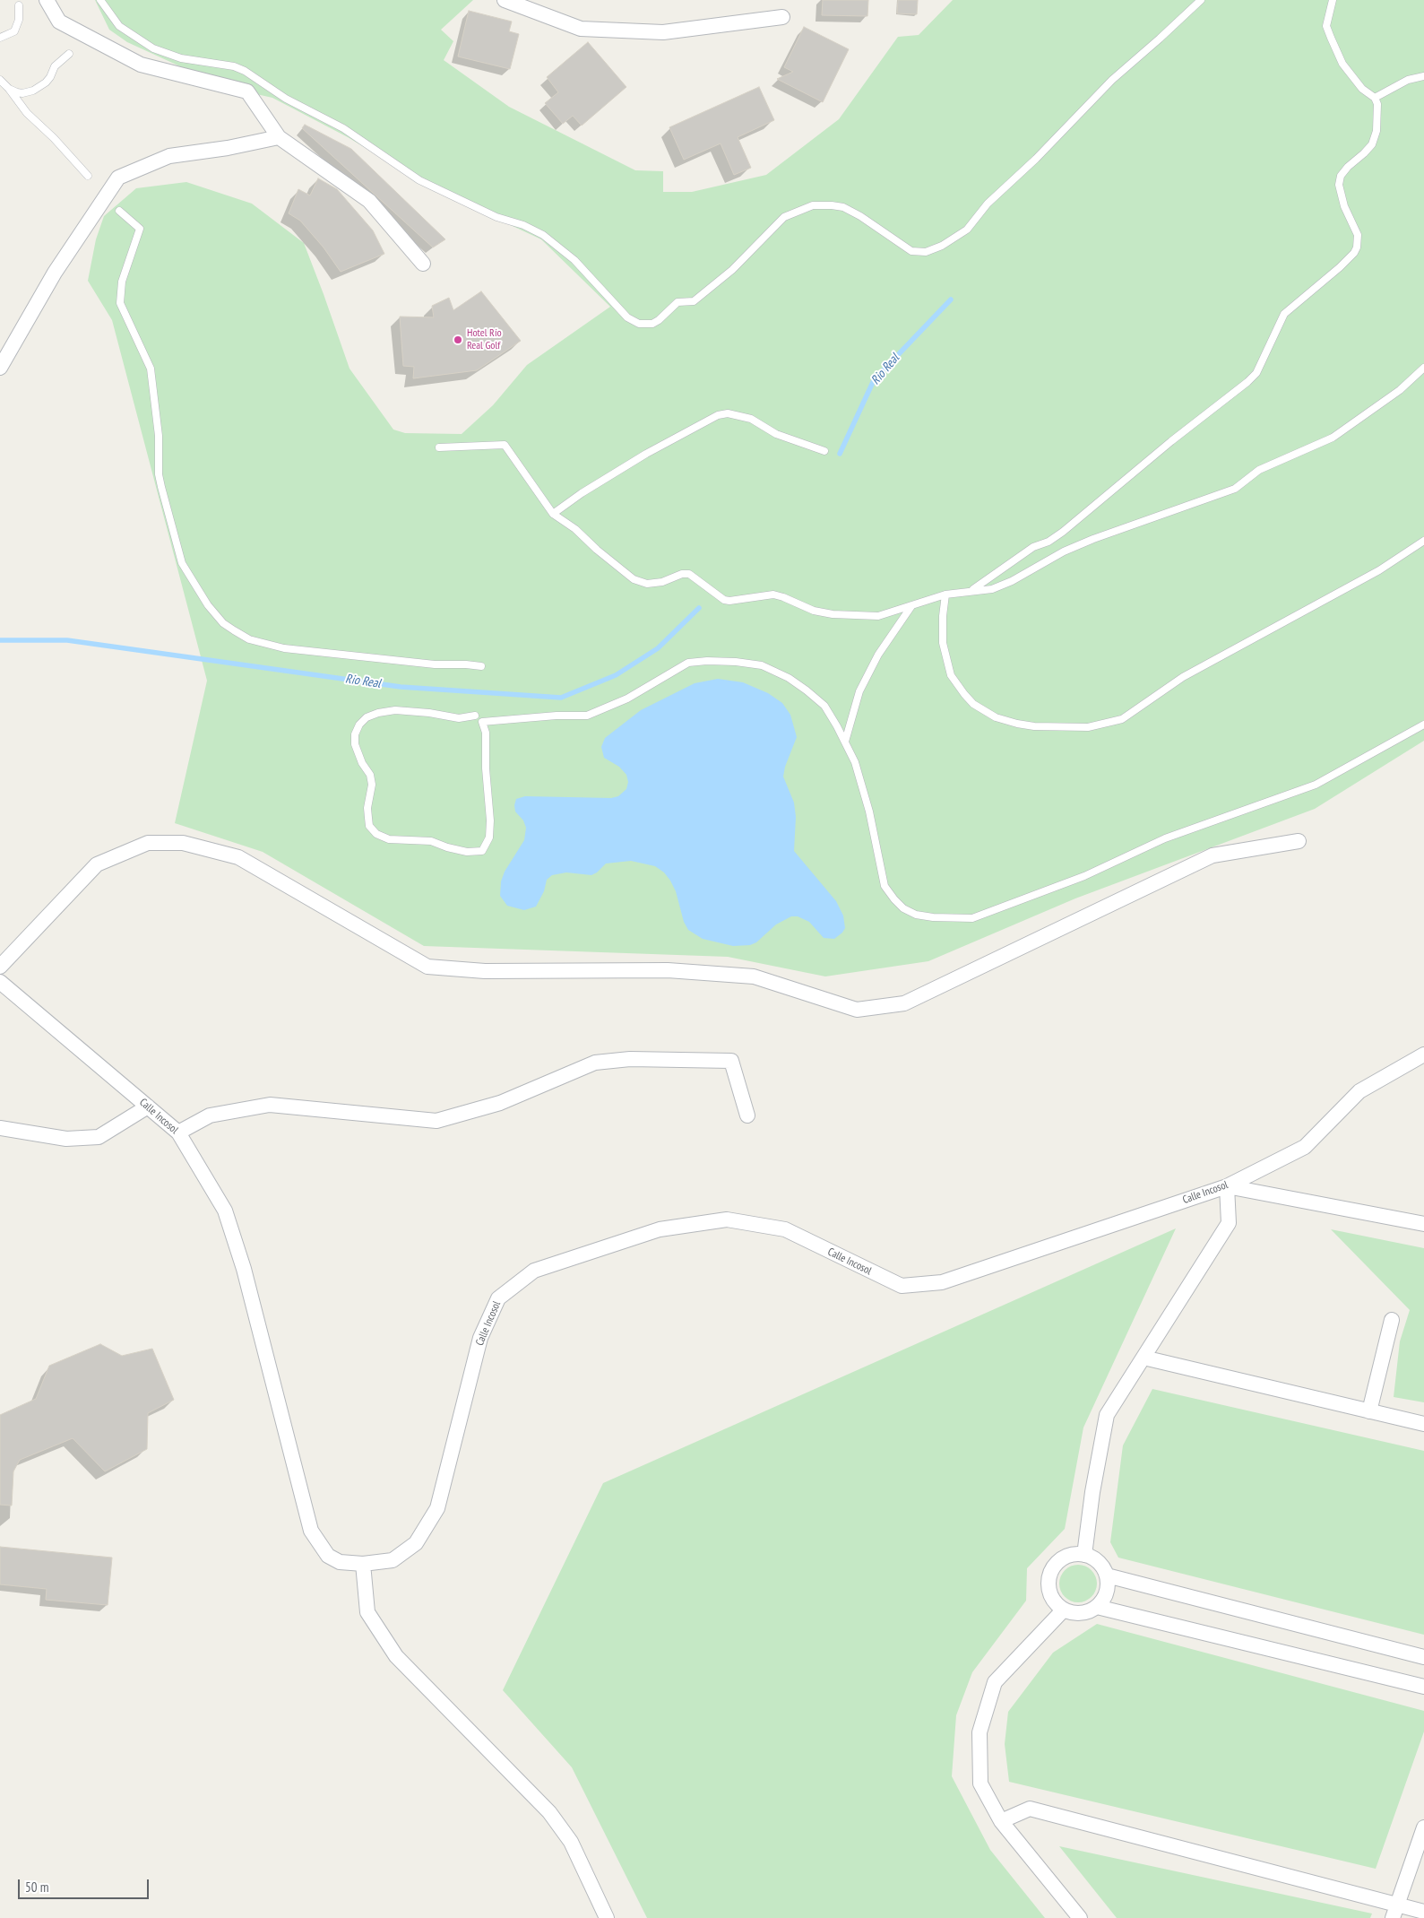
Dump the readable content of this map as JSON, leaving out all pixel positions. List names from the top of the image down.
{
  "streets": {
    "street": ["Calle Incosol"]
  },
  "water": ["Rio Real"],
  "places": ["Hotel Río Real Golf"],
  "scale_bar": "50 m"
}
